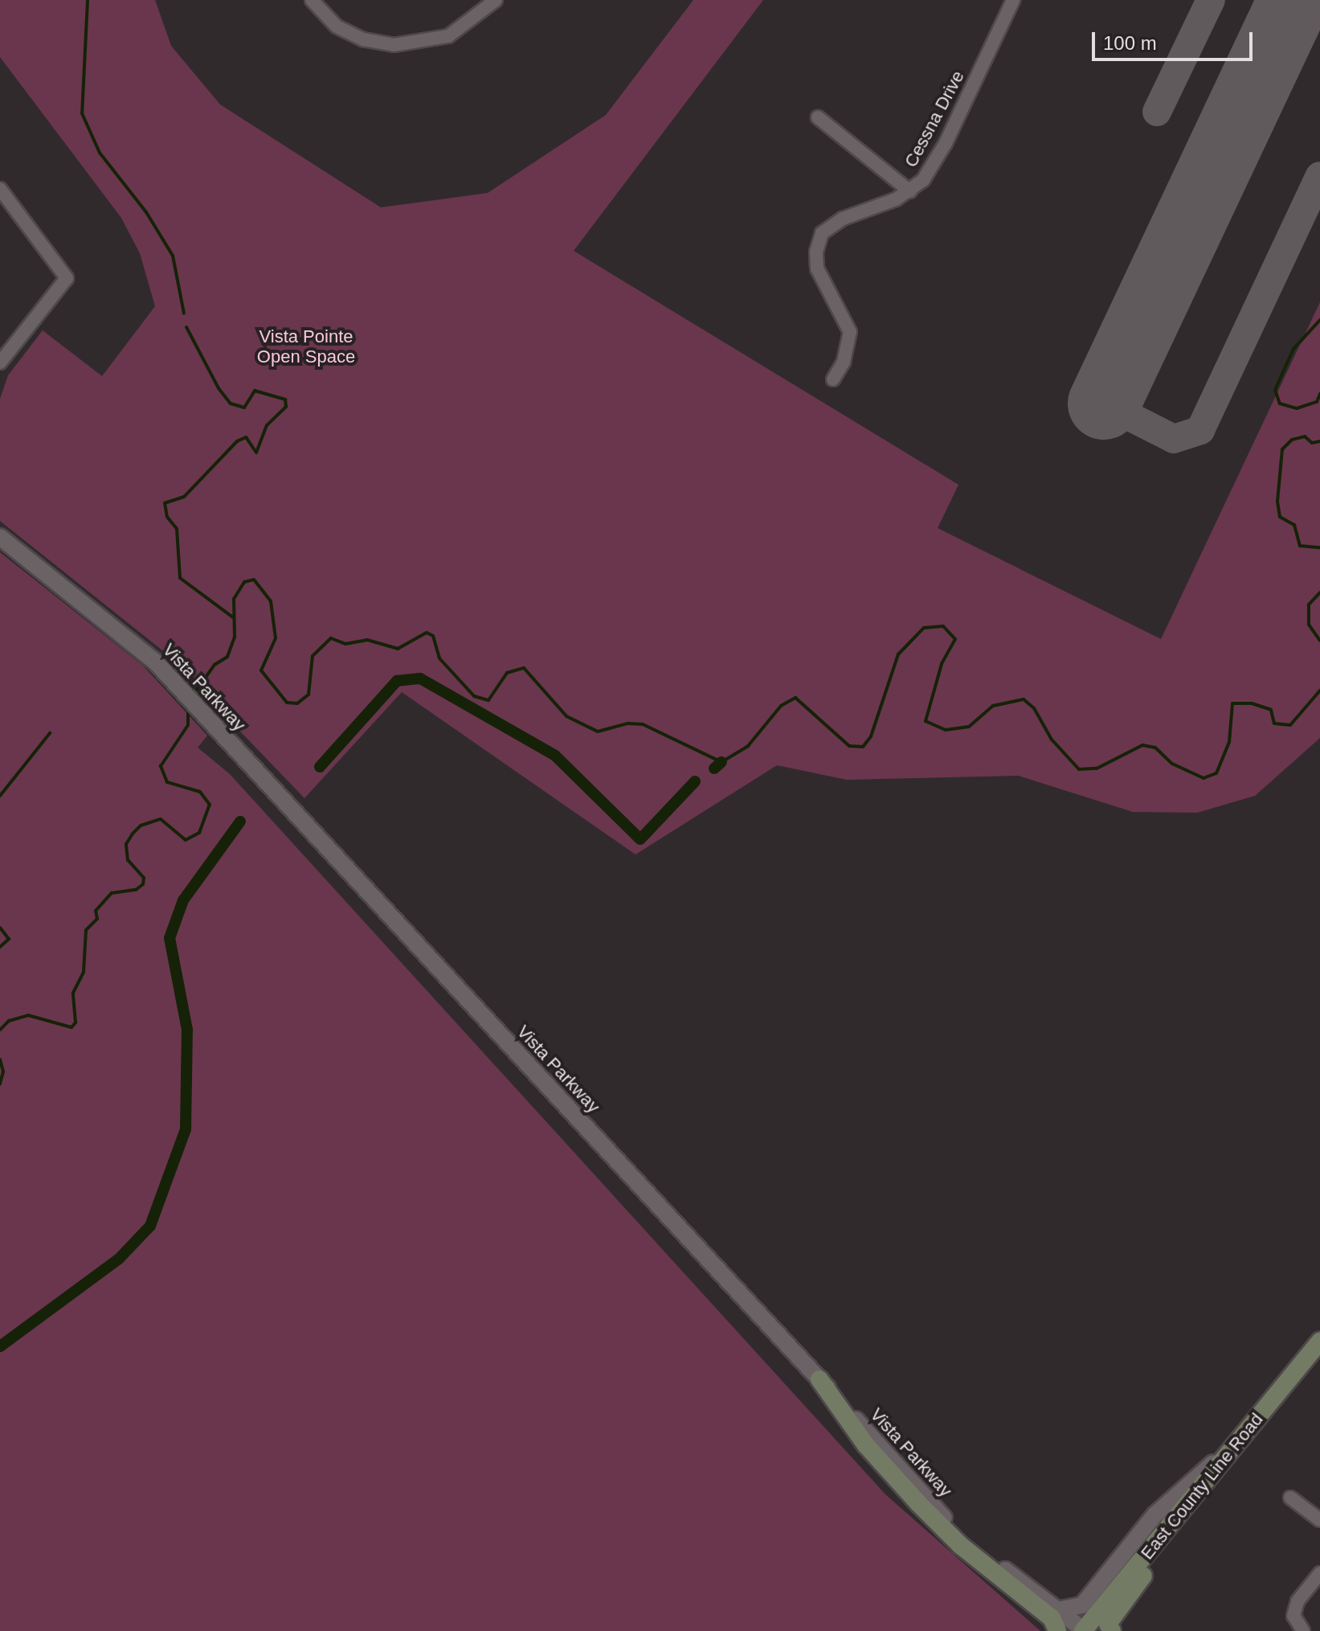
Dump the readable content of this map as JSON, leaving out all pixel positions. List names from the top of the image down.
{
  "streets": {
    "main road": ["East County Line Road"],
    "street": ["Cessna Drive", "Vista Parkway"]
  },
  "crossings": [
    ["Vista Parkway", "East County Line Road"]
  ],
  "parks": ["Vista Pointe Open Space"],
  "scale_bar": "100 m"
}
